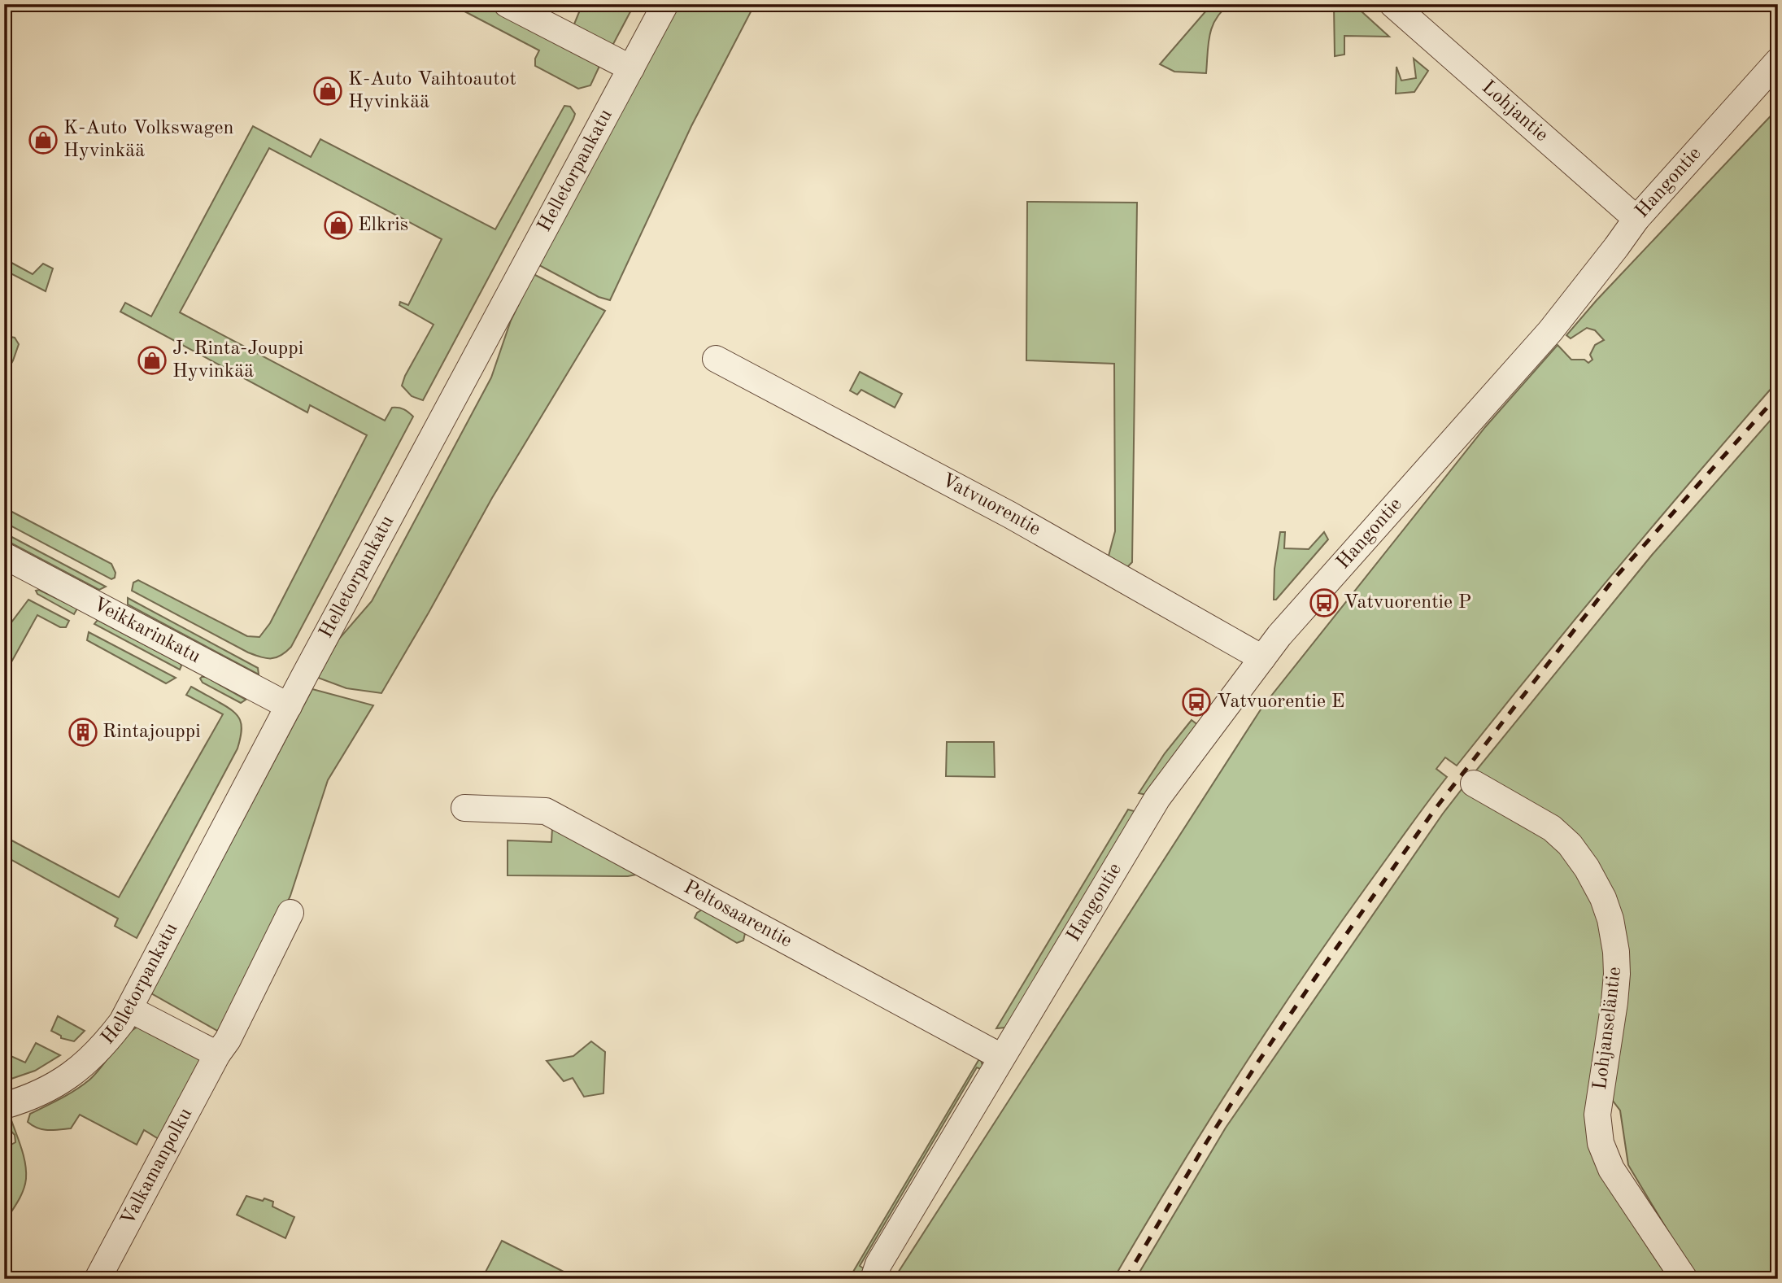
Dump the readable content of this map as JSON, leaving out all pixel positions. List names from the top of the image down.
{
  "streets": {
    "street": [
      "Lohjantie",
      "Helletorpankatu",
      "Hangontie",
      "Vatvuorentie",
      "Veikkarinkatu",
      "Peltosaarentie",
      "Lohjanseläntie",
      "Valkamanpolku"
    ]
  },
  "crossings": [
    ["Lohjantie", "Hangontie"],
    ["Helletorpankatu", "Veikkarinkatu"],
    ["Hangontie", "Vatvuorentie"],
    ["Hangontie", "Peltosaarentie"]
  ],
  "places": {
    "shop": [
      "K-Auto Vaihtoautot Hyvinkää",
      "K-Auto Volkswagen Hyvinkää",
      "Elkris",
      "J. Rinta-Jouppi Hyvinkää"
    ],
    "bus stop": ["Vatvuorentie P", "Vatvuorentie E"],
    "building": ["Rintajouppi"]
  }
}
